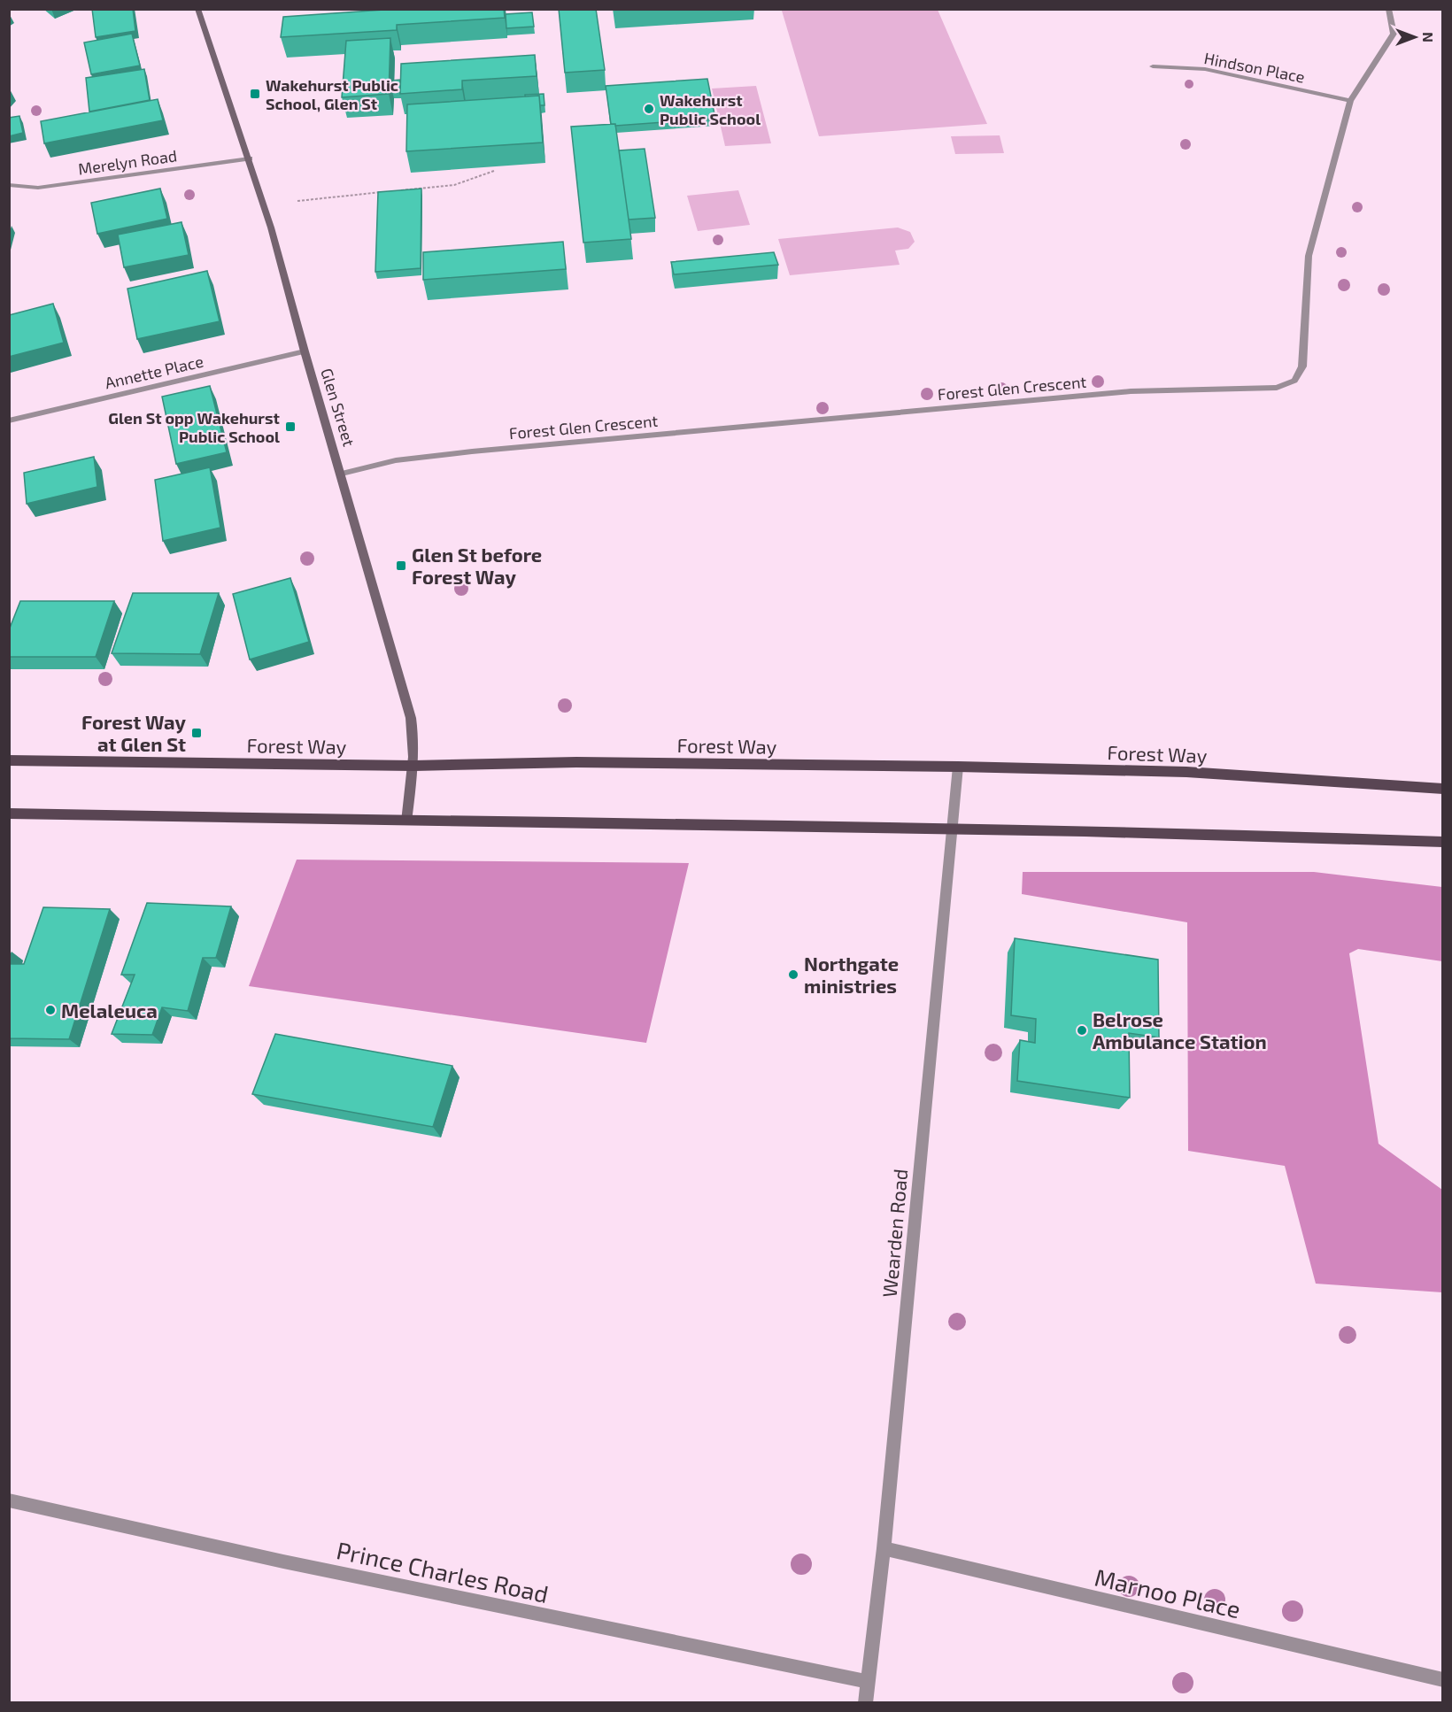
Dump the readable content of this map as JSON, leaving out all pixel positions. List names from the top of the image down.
{
  "streets": {
    "main road": ["Forest Way"],
    "street": [
      "Hindson Place",
      "Merelyn Road",
      "Annette Place",
      "Forest Glen Crescent",
      "Glen Street",
      "Wearden Road",
      "Prince Charles Road",
      "Marnoo Place"
    ]
  },
  "crossings": [
    ["Hindson Place", "Forest Glen Crescent"],
    ["Merelyn Road", "Glen Street"],
    ["Annette Place", "Glen Street"],
    ["Forest Glen Crescent", "Glen Street"],
    ["Glen Street", "Forest Way"],
    ["Forest Way", "Wearden Road"],
    ["Wearden Road", "Prince Charles Road"],
    ["Wearden Road", "Marnoo Place"]
  ],
  "places": {
    "transit": [
      "Wakehurst Public School, Glen St",
      "Glen St opp Wakehurst Public School",
      "Glen St before Forest Way",
      "Forest Way at Glen St"
    ],
    "other": [
      "Wakehurst Public School",
      "Northgate ministries",
      "Melaleuca",
      "Belrose Ambulance Station"
    ]
  },
  "north": "right"
}
